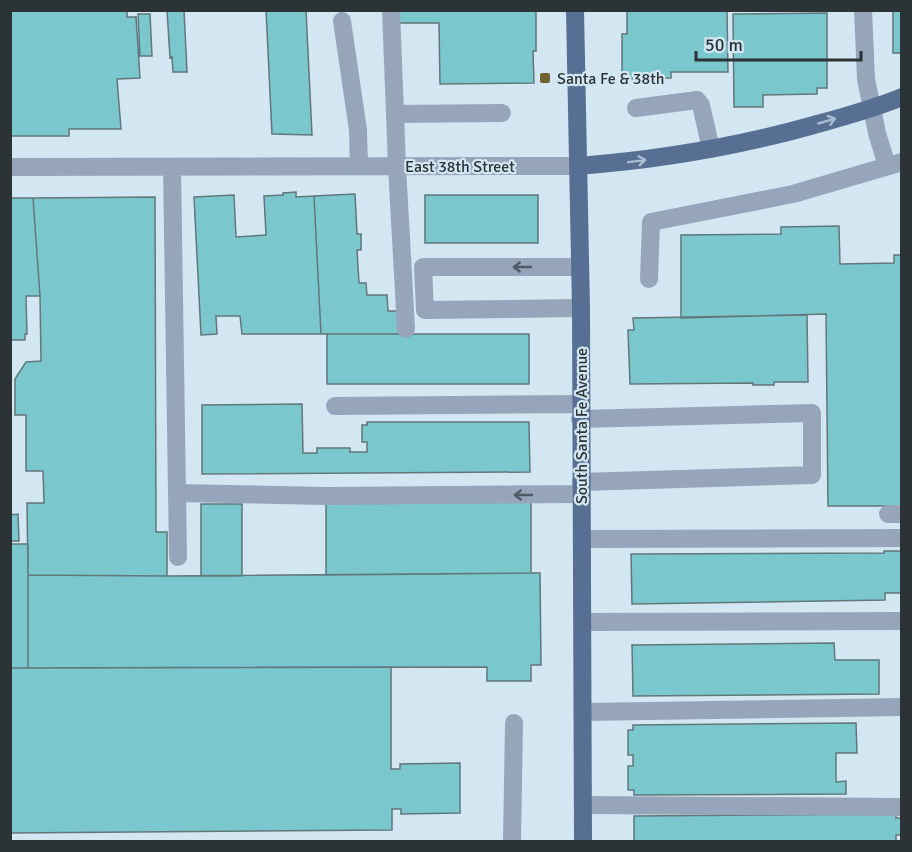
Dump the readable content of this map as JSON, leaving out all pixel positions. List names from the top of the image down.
{
  "streets": {
    "main road": ["East 38th Street", "South Santa Fe Avenue"]
  },
  "crossings": [
    ["East 38th Street", "South Santa Fe Avenue"]
  ],
  "places": {
    "transit": ["Santa Fe & 38th"]
  },
  "scale_bar": "50 m"
}
